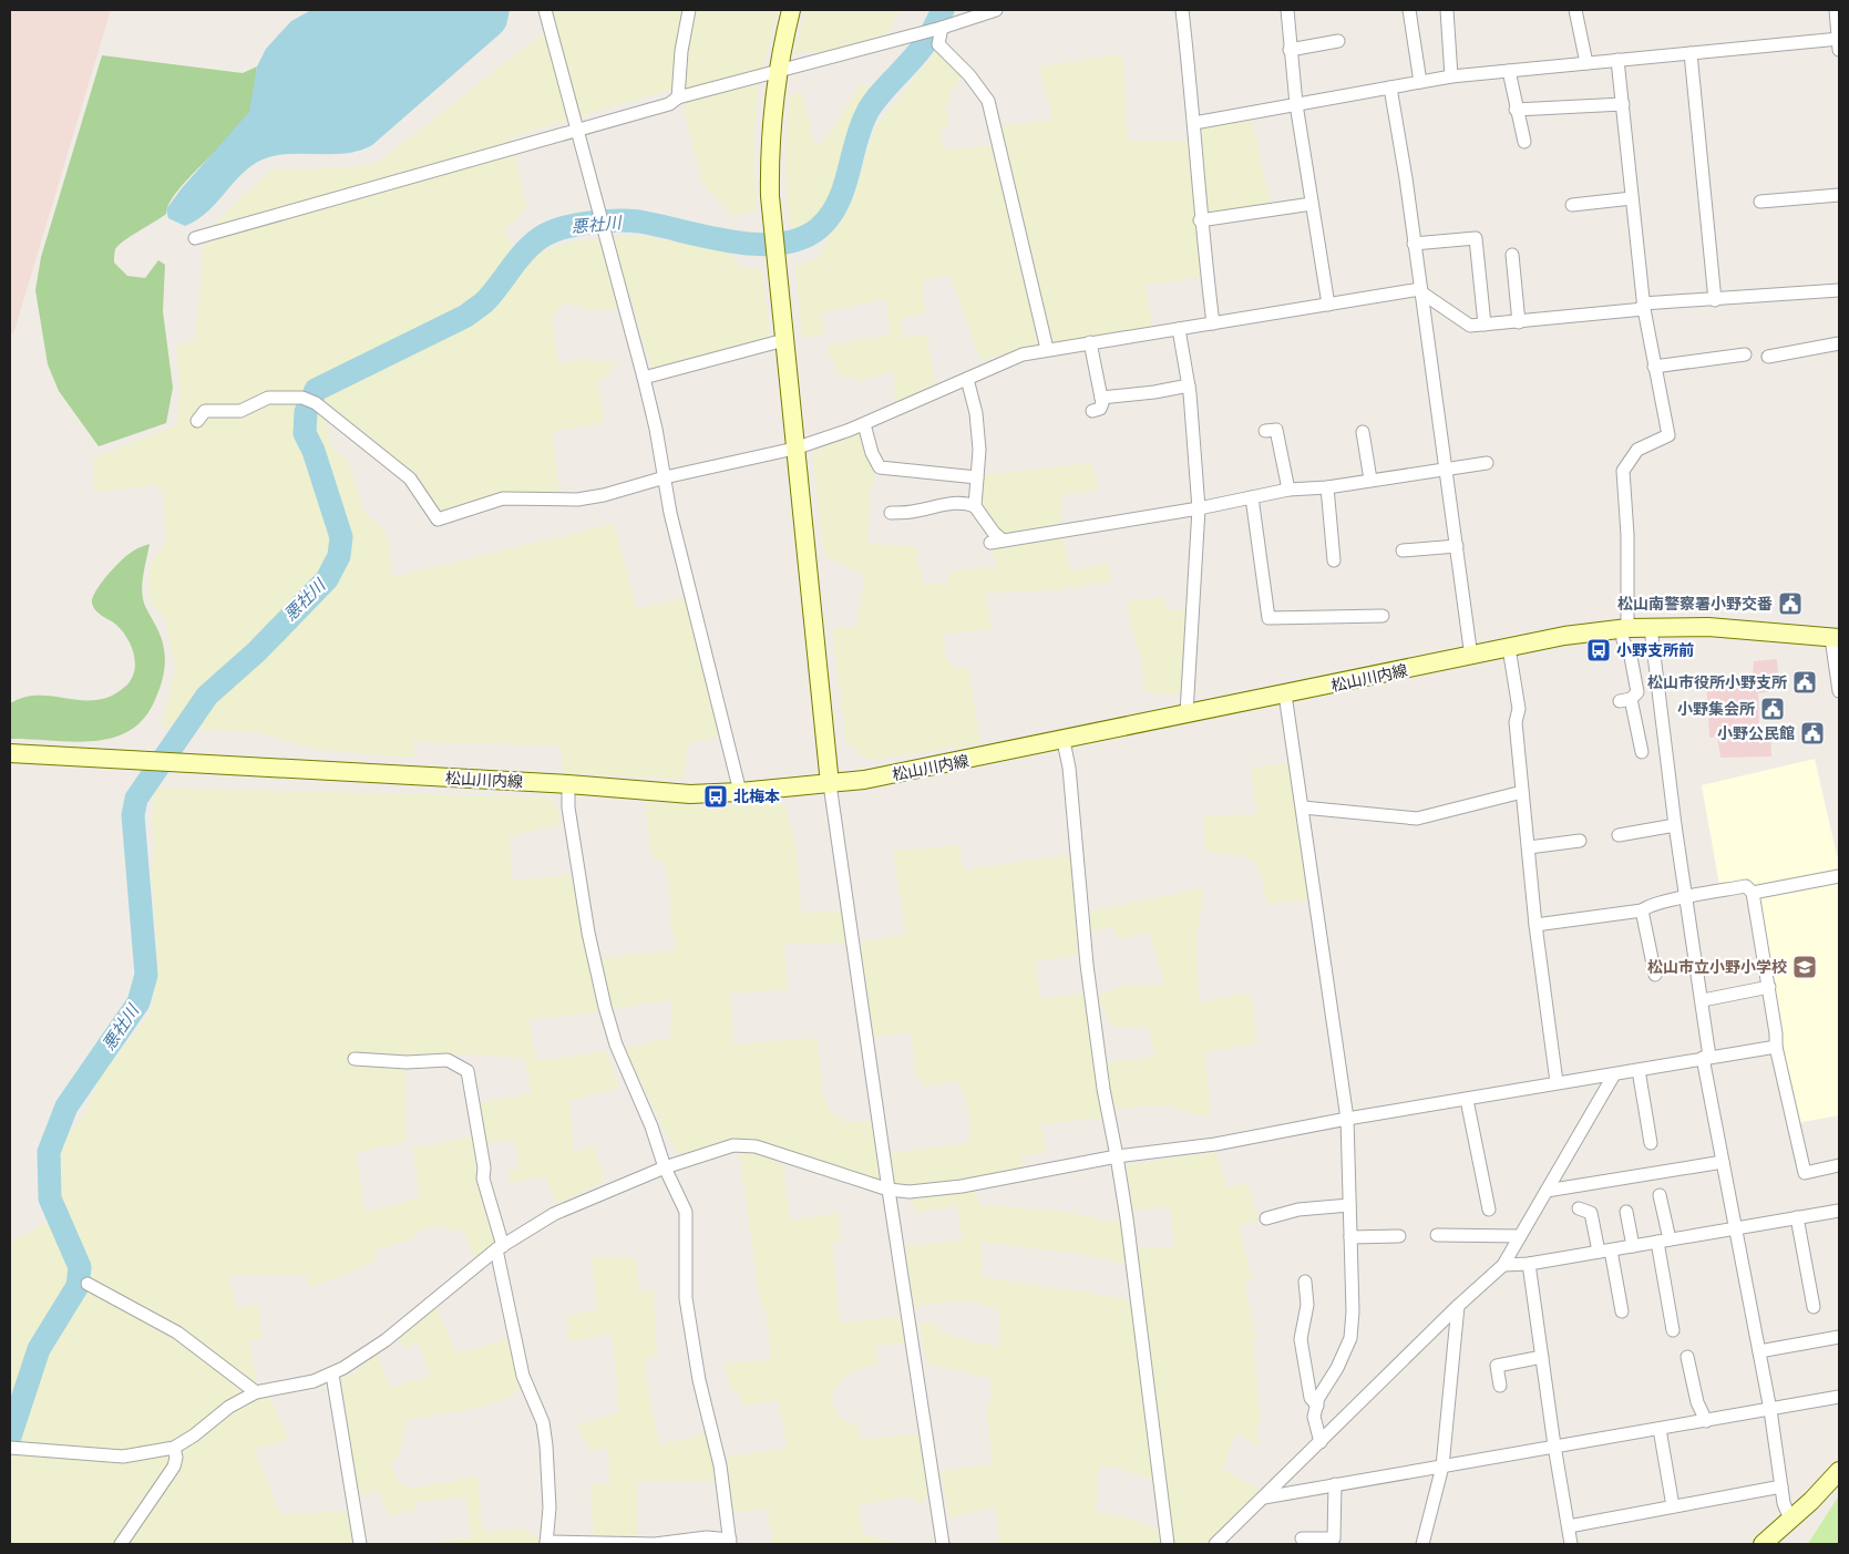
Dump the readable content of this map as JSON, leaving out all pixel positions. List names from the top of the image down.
{
  "streets": {
    "main road": ["松山川内線"]
  },
  "water": ["悪社川"],
  "places": {
    "public building": [
      "松山南警察署小野交番",
      "松山市役所小野支所",
      "小野集会所",
      "小野公民館"
    ],
    "bus stop": ["小野支所前", "北梅本"],
    "school or university": ["松山市立小野小学校"]
  }
}
